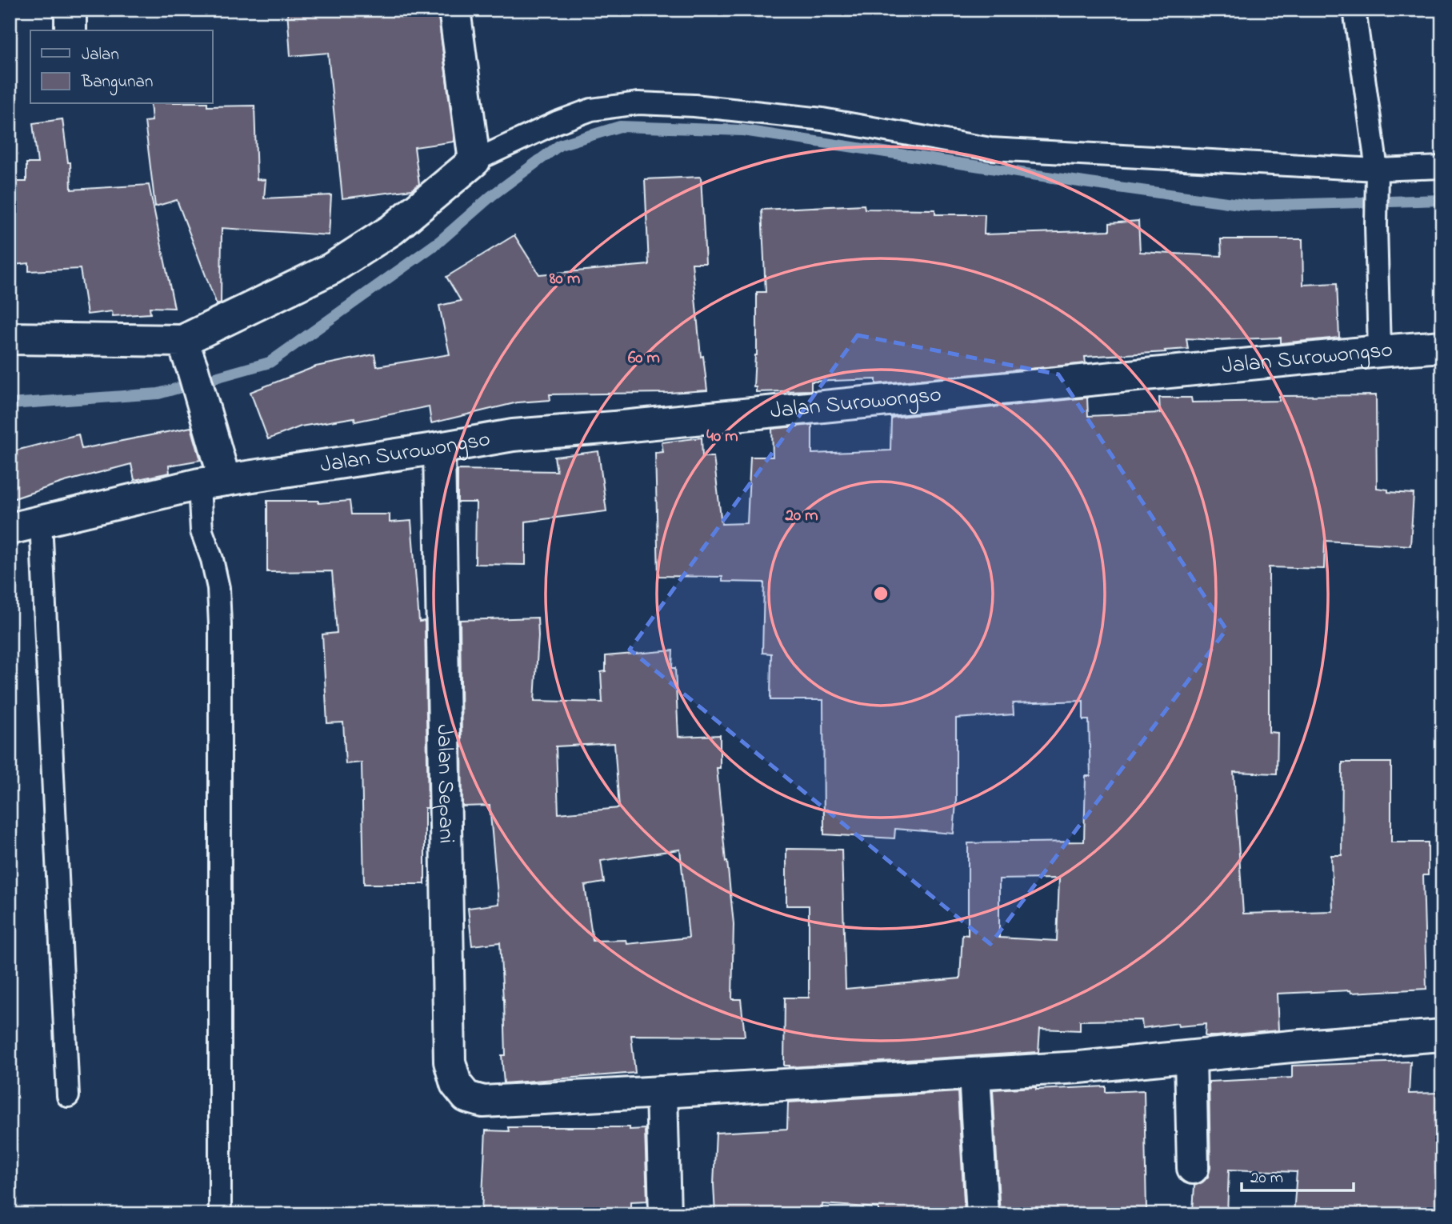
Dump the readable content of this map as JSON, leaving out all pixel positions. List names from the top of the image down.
{
  "streets": {
    "street": ["Jalan Surowongso", "Jalan Sepani"]
  },
  "crossings": [
    ["Jalan Surowongso", "Jalan Sepani"]
  ],
  "legend": ["Jalan", "Bangunan"],
  "scale_bar": "20 m",
  "rings": [
    "80 m",
    "60 m",
    "40 m",
    "20 m"
  ]
}
